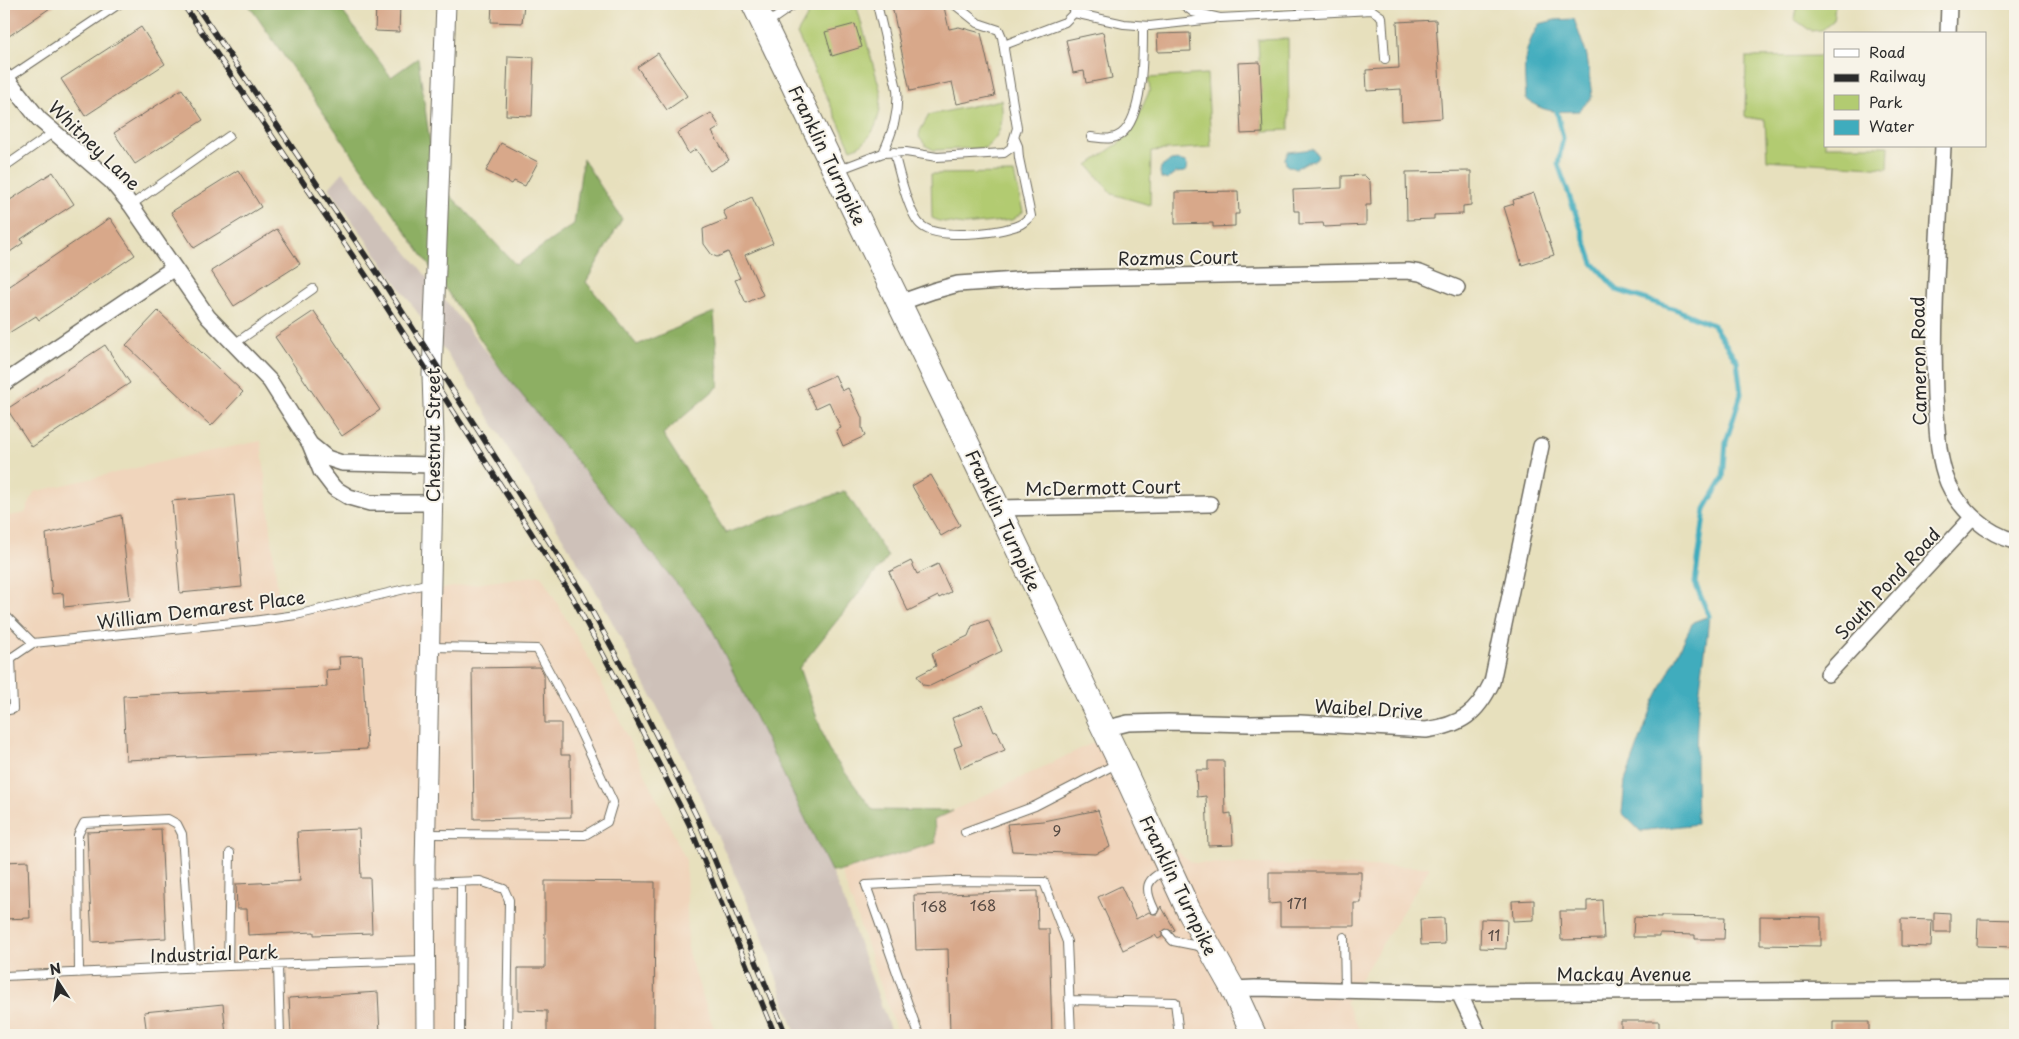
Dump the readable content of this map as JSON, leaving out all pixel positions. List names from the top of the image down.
{
  "streets": {
    "main road": ["Franklin Turnpike"],
    "street": [
      "Whitney Lane",
      "Rozmus Court",
      "Cameron Road",
      "Chestnut Street",
      "McDermott Court",
      "South Pond Road",
      "Waibel Drive",
      "Mackay Avenue"
    ],
    "lane": ["William Demarest Place", "Industrial Park"]
  },
  "crossings": [
    ["Whitney Lane", "Chestnut Street"],
    ["Franklin Turnpike", "Rozmus Court"],
    ["Franklin Turnpike", "McDermott Court"],
    ["Franklin Turnpike", "Waibel Drive"],
    ["Franklin Turnpike", "Mackay Avenue"],
    ["Cameron Road", "South Pond Road"],
    ["Chestnut Street", "William Demarest Place"],
    ["Chestnut Street", "Industrial Park"]
  ],
  "house_numbers": [
    "9",
    "171",
    "168",
    "168",
    "11"
  ],
  "legend": [
    "Road",
    "Railway",
    "Park",
    "Water"
  ],
  "north": "top"
}
